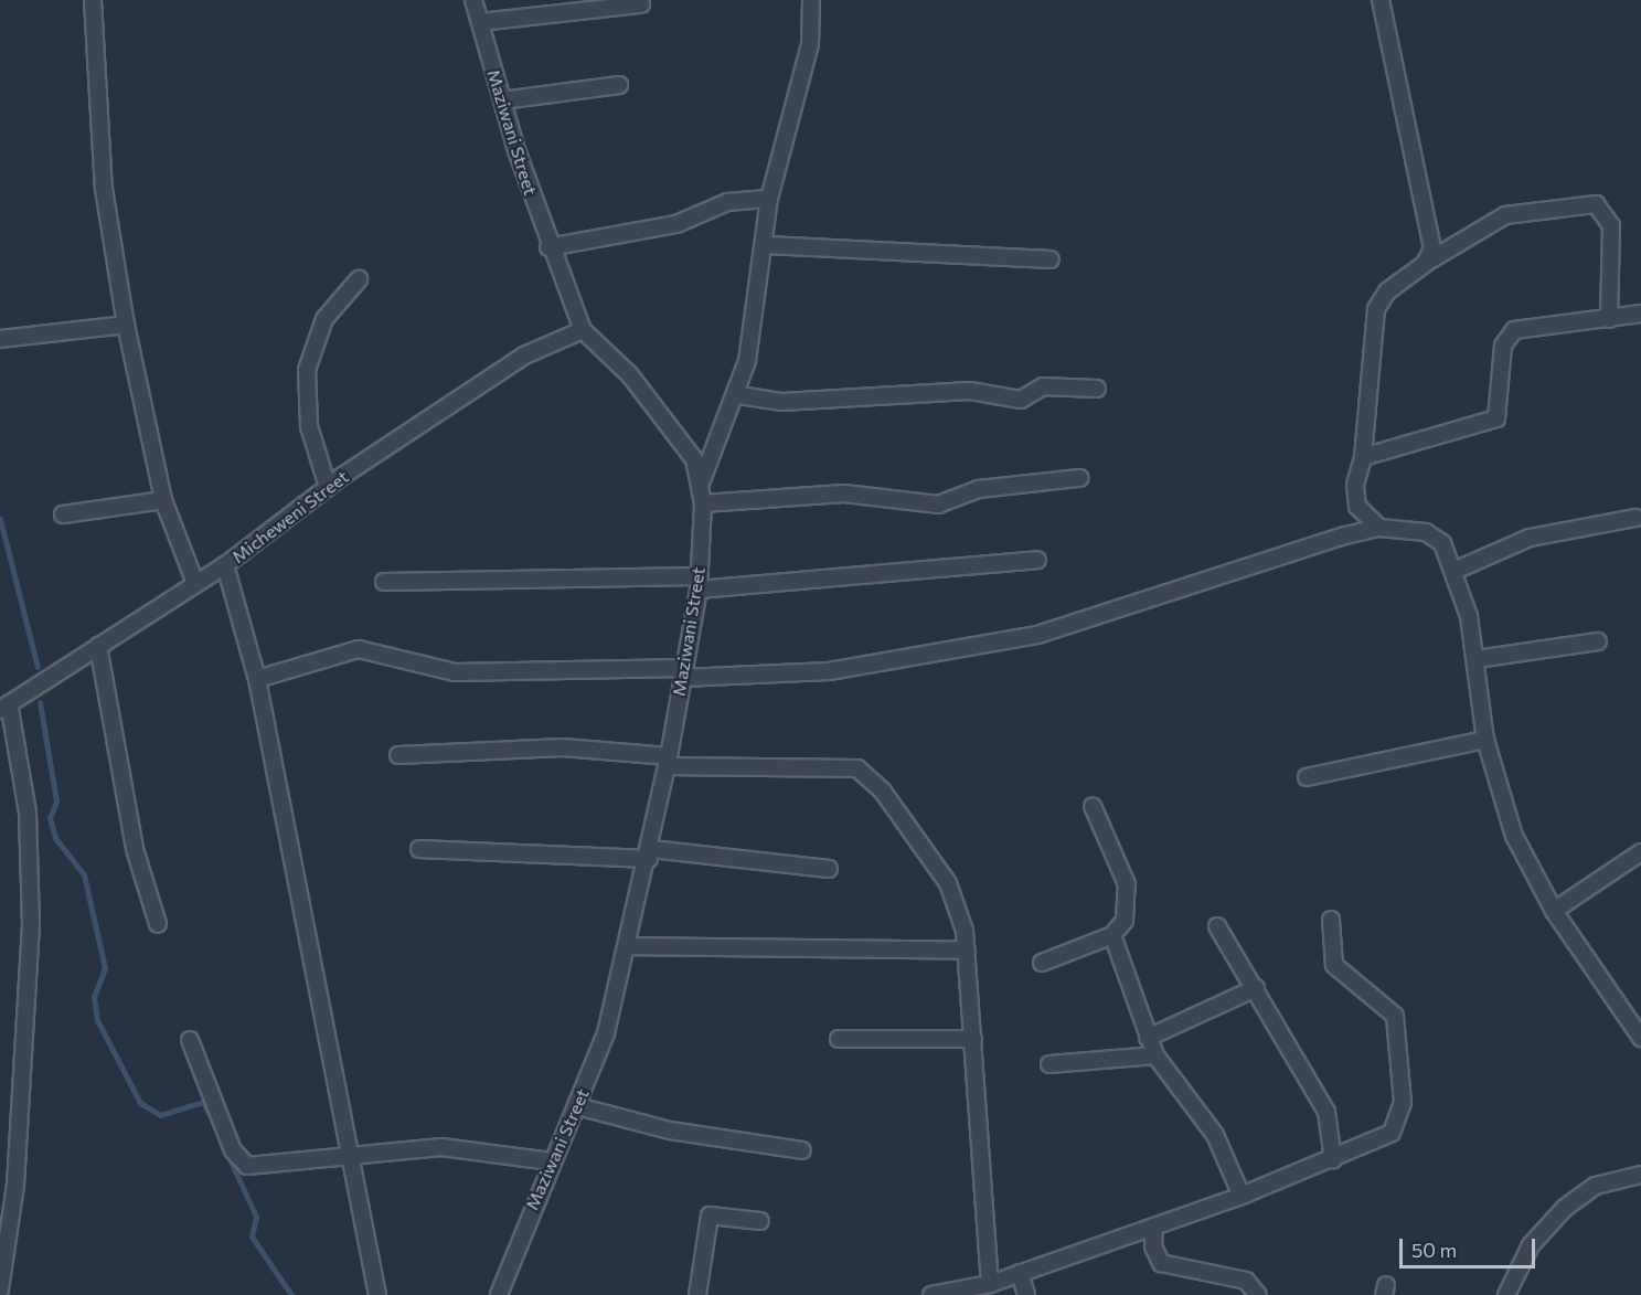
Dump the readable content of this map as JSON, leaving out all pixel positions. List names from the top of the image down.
{
  "streets": {
    "street": ["Maziwani Street", "Micheweni Street"]
  },
  "crossings": [
    ["Maziwani Street", "Micheweni Street"]
  ],
  "scale_bar": "50 m"
}
